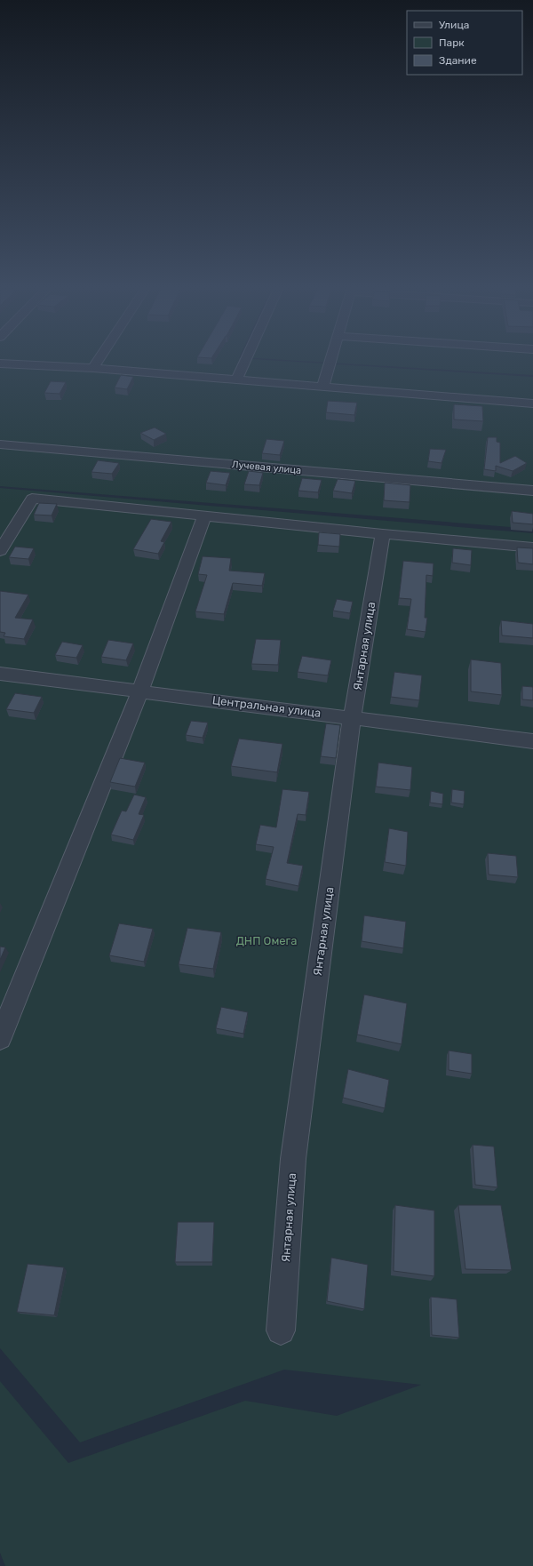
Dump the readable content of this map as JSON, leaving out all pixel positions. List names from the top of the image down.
{
  "streets": {
    "street": ["Лучевая улица", "Янтарная улица", "Центральная улица"]
  },
  "crossings": [
    ["Янтарная улица", "Центральная улица"]
  ],
  "parks": ["ДНП Омега"],
  "legend": ["Улица", "Парк", "Здание"]
}
